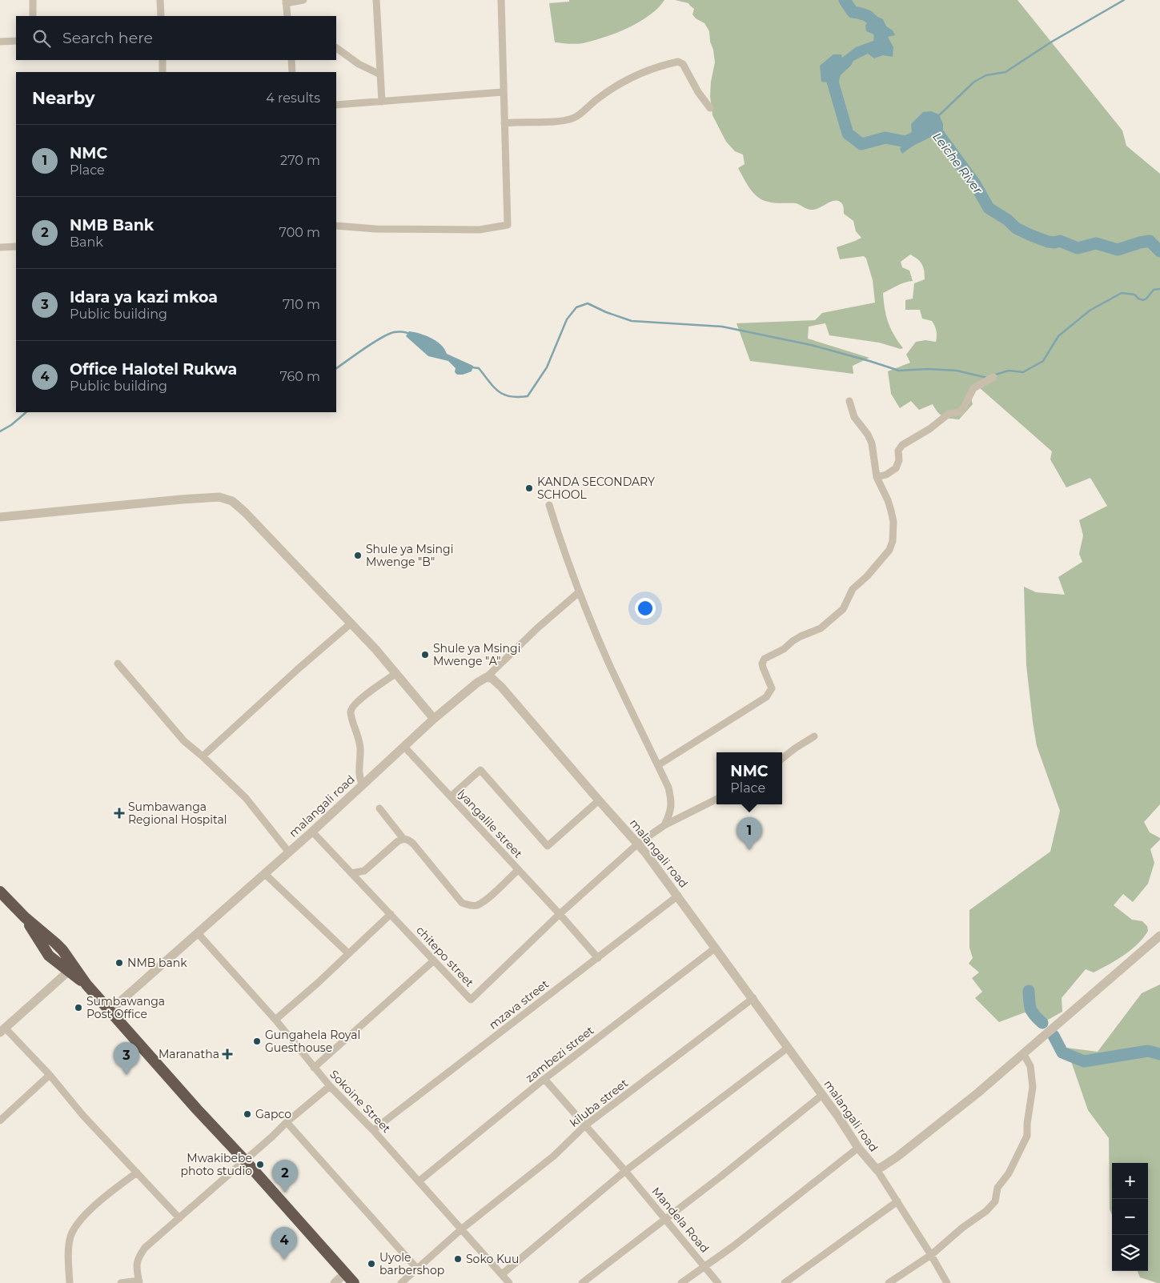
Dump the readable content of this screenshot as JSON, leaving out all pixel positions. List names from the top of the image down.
{
  "streets": {
    "street": [
      "malangali road",
      "lyangalile street",
      "chitepo street",
      "mzava street",
      "zambezi street",
      "Sokoine Street",
      "kiluba street",
      "Mandela Road"
    ]
  },
  "crossings": [
    ["malangali road", "lyangalile street"],
    ["malangali road", "chitepo street"],
    ["malangali road", "mzava street"],
    ["malangali road", "zambezi street"],
    ["malangali road", "Sokoine Street"],
    ["malangali road", "kiluba street"],
    ["lyangalile street", "chitepo street"],
    ["lyangalile street", "mzava street"],
    ["mzava street", "Sokoine Street"],
    ["zambezi street", "Sokoine Street"],
    ["Sokoine Street", "kiluba street"]
  ],
  "water": ["Leiche River"],
  "places": {
    "other": [
      "KANDA SECONDARY SCHOOL",
      "Shule ya Msingi Mwenge \"B\"",
      "Shule ya Msingi Mwenge \"A\"",
      "NMB bank",
      "Sumbawanga Post Office",
      "Gungahela Royal Guesthouse",
      "Gapco",
      "Mwakibebe photo studio",
      "Soko Kuu",
      "Uyole barbershop"
    ],
    "health": ["Sumbawanga Regional Hospital", "Maranatha"]
  },
  "page": {
    "search": "Search here",
    "heading": ["Nearby", "4 results"],
    "list": [
      {
        "mark": "1",
        "name": "NMC",
        "note": "Place",
        "value": "270 m"
      },
      {
        "mark": "2",
        "name": "NMB Bank",
        "note": "Bank",
        "value": "700 m"
      },
      {
        "mark": "3",
        "name": "Idara ya kazi mkoa",
        "note": "Public building",
        "value": "710 m"
      },
      {
        "mark": "4",
        "name": "Office Halotel Rukwa",
        "note": "Public building",
        "value": "760 m"
      }
    ],
    "popup": ["NMC", "Place"],
    "pins": [
      "1",
      "3",
      "2",
      "4"
    ],
    "map_buttons": ["+", "−"]
  }
}
